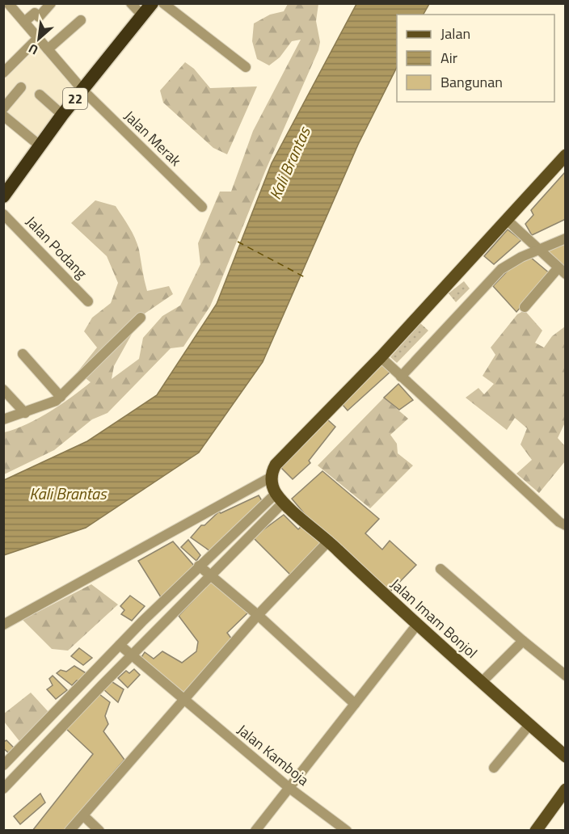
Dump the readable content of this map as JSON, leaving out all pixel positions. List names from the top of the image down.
{
  "streets": {
    "highway": ["22"],
    "main road": ["Jalan Imam Bonjol"],
    "street": ["Jalan Merak", "Jalan Podang", "Jalan Kamboja"]
  },
  "crossings": [
    ["22", "Jalan Merak"]
  ],
  "water": ["Kali Brantas"],
  "legend": ["Jalan", "Air", "Bangunan"],
  "north": "bottom left"
}
